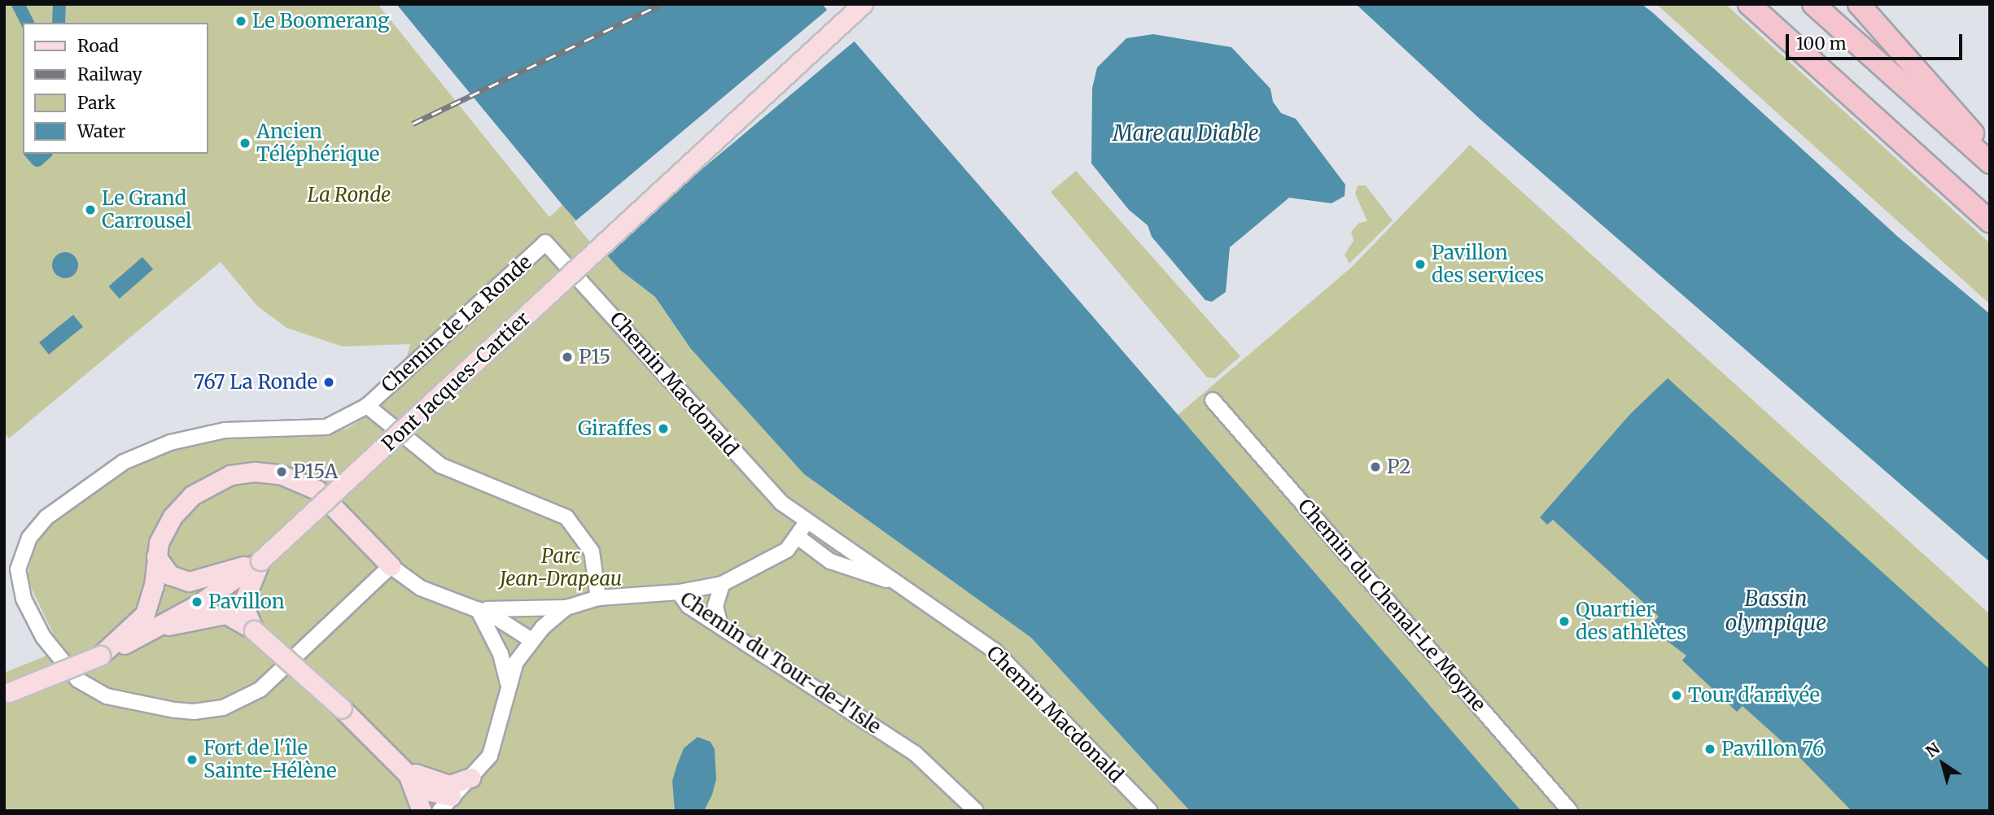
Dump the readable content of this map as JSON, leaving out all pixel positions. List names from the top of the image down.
{
  "streets": {
    "main road": ["Pont Jacques-Cartier"],
    "street": [
      "Chemin de La Ronde",
      "Chemin Macdonald",
      "Chemin du Chenal-Le Moyne",
      "Chemin du Tour-de-l'Isle"
    ]
  },
  "crossings": [
    ["Chemin de La Ronde", "Chemin Macdonald"],
    ["Chemin de La Ronde", "Chemin du Tour-de-l'Isle"]
  ],
  "water": ["Mare au Diable", "Bassin olympique"],
  "parks": ["La Ronde", "Parc Jean-Drapeau"],
  "places": [
    "Le Boomerang",
    "Ancien Téléphérique",
    "Le Grand Carrousel",
    "Pavillon des services",
    "P15",
    "767 La Ronde",
    "Giraffes",
    "P2",
    "P15A",
    "Pavillon",
    "Quartier des athlètes",
    "Tour d'arrivée",
    "Pavillon 76",
    "Fort de l'île Sainte-Hélène"
  ],
  "legend": [
    "Road",
    "Railway",
    "Park",
    "Water"
  ],
  "scale_bar": "100 m",
  "north": "top left"
}
